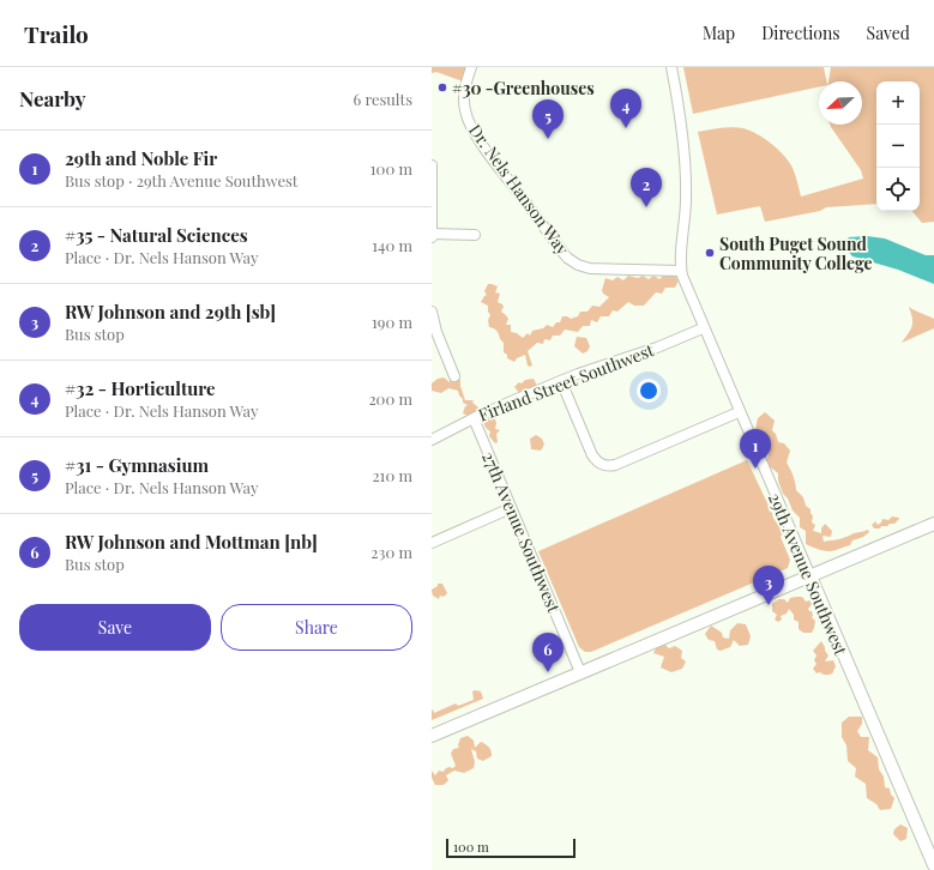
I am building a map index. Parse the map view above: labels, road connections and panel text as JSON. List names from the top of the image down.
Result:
{
  "streets": {
    "street": [
      "Dr. Nels Hanson Way",
      "Firland Street Southwest",
      "27th Avenue Southwest",
      "29th Avenue Southwest"
    ]
  },
  "crossings": [
    ["Dr. Nels Hanson Way", "29th Avenue Southwest"],
    ["Firland Street Southwest", "27th Avenue Southwest"],
    ["Firland Street Southwest", "29th Avenue Southwest"]
  ],
  "places": ["#30 -Greenhouses", "South Puget Sound Community College"],
  "scale_bar": "100 m",
  "north": "bottom left",
  "page": {
    "header": "Trailo",
    "nav": ["Map", "Directions", "Saved"],
    "heading": ["Nearby", "6 results"],
    "map_buttons": ["+", "−"],
    "pins": [
      "4",
      "5",
      "2",
      "1",
      "3",
      "6"
    ],
    "list": [
      {
        "mark": "1",
        "name": "29th and Noble Fir",
        "note": "Bus stop · 29th Avenue Southwest",
        "value": "100 m"
      },
      {
        "mark": "2",
        "name": "#35 - Natural Sciences",
        "note": "Place · Dr. Nels Hanson Way",
        "value": "140 m"
      },
      {
        "mark": "3",
        "name": "RW Johnson and 29th [sb]",
        "note": "Bus stop",
        "value": "190 m"
      },
      {
        "mark": "4",
        "name": "#32 - Horticulture",
        "note": "Place · Dr. Nels Hanson Way",
        "value": "200 m"
      },
      {
        "mark": "5",
        "name": "#31 - Gymnasium",
        "note": "Place · Dr. Nels Hanson Way",
        "value": "210 m"
      },
      {
        "mark": "6",
        "name": "RW Johnson and Mottman [nb]",
        "note": "Bus stop",
        "value": "230 m"
      }
    ],
    "buttons": ["Save", "Share"],
    "scale": "100 m"
  }
}
